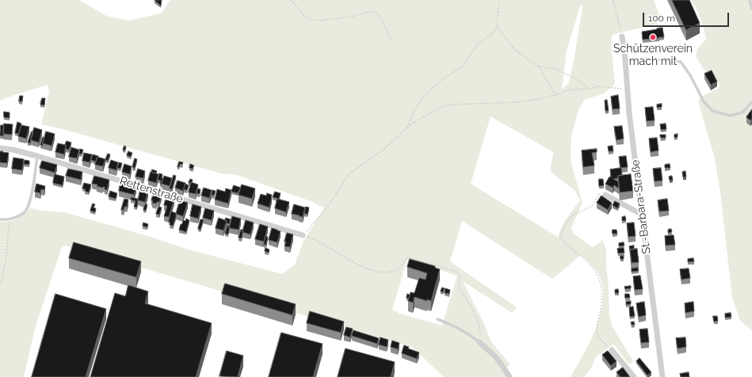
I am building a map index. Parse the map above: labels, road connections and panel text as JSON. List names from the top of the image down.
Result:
{
  "streets": {
    "street": ["Rettenstraße", "St.-Barbara-Straße"]
  },
  "places": ["Schützenverein mach mit"],
  "scale_bar": "100 m"
}
